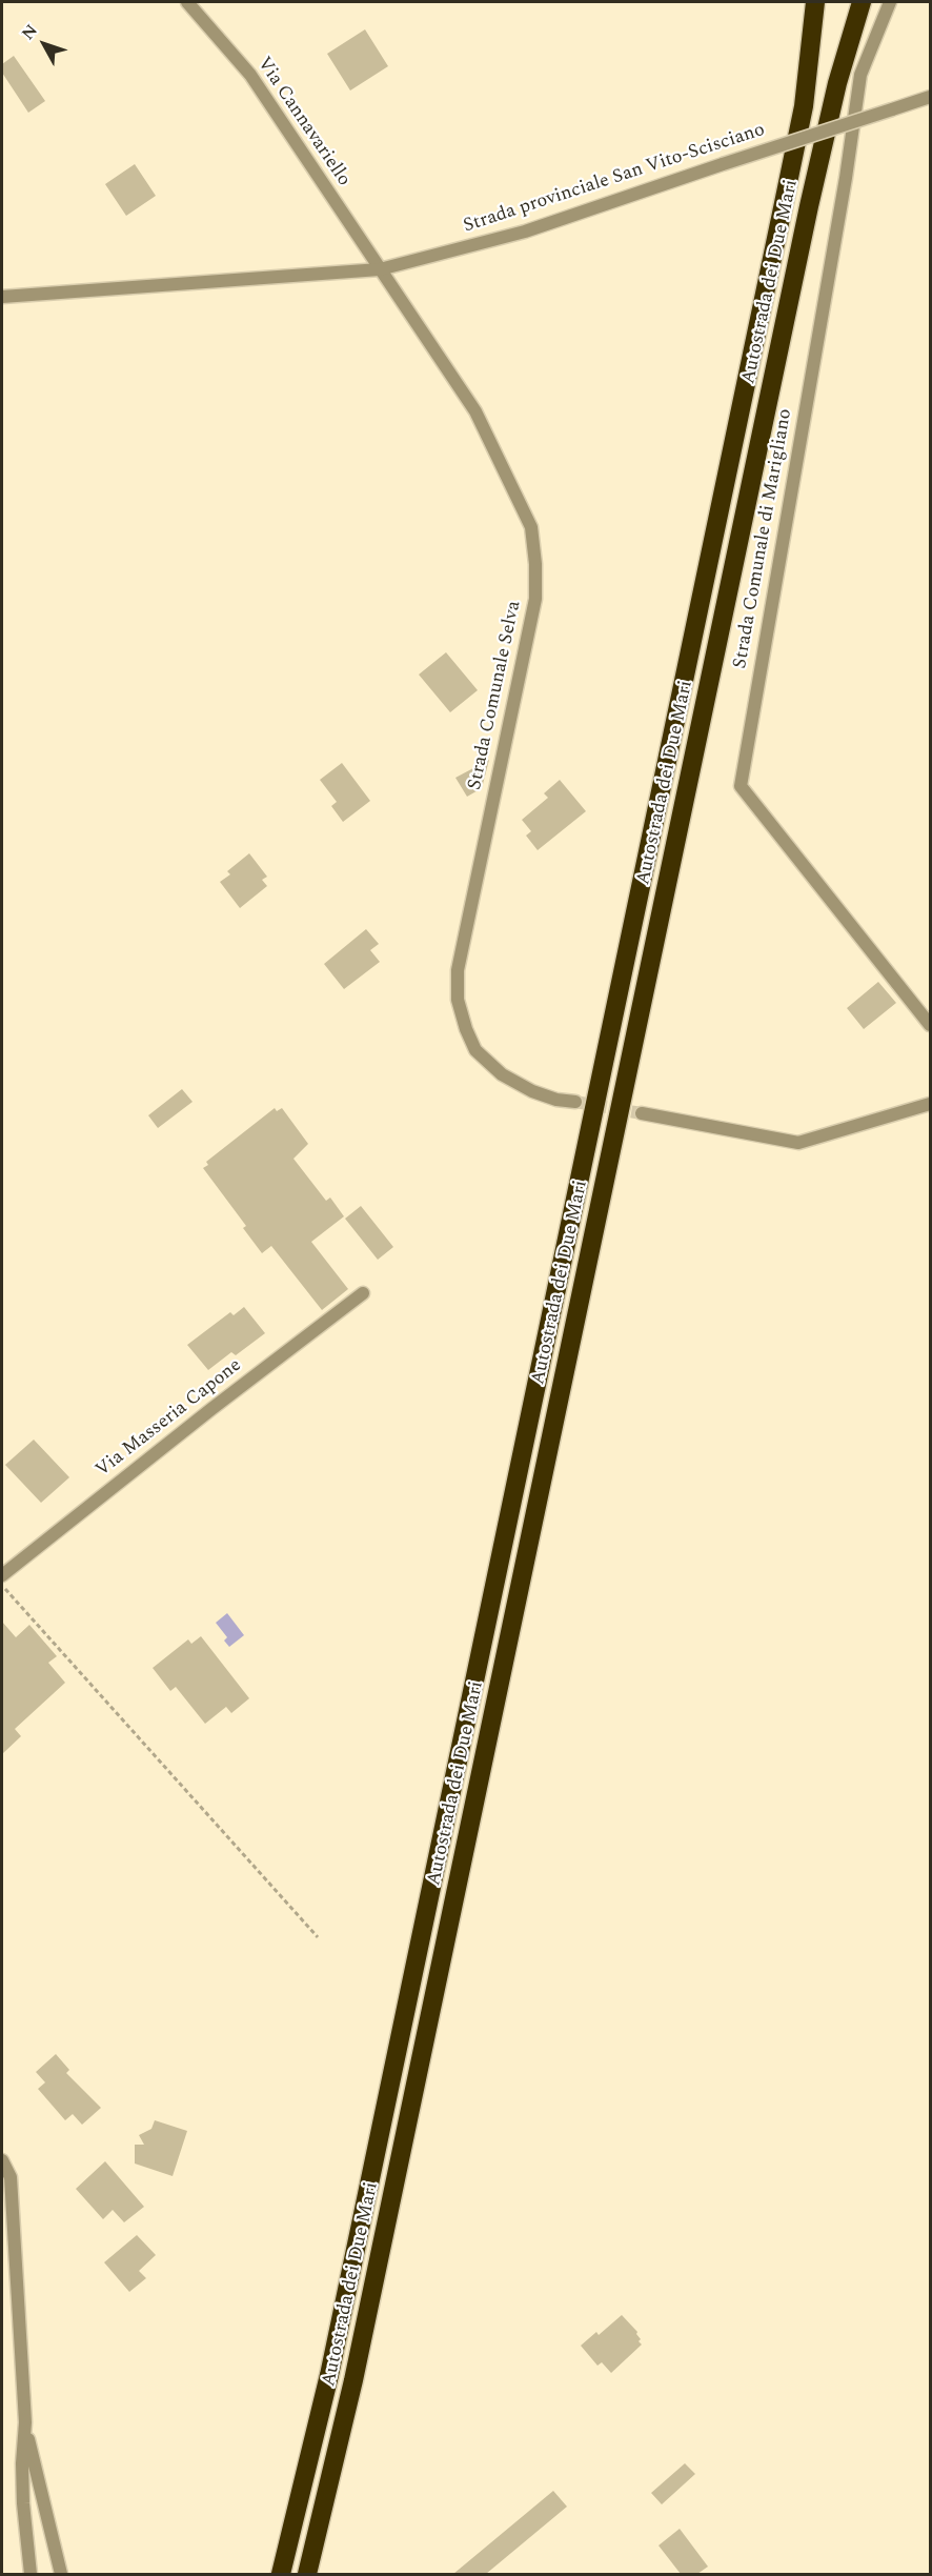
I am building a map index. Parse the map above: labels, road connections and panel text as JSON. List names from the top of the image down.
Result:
{
  "streets": {
    "highway": ["Autostrada dei Due Mari"],
    "street": [
      "Via Cannavariello",
      "Strada provinciale San Vito-Scisciano",
      "Strada Comunale di Marigliano",
      "Strada Comunale Selva",
      "Via Masseria Capone"
    ]
  },
  "crossings": [
    ["Via Cannavariello", "Strada provinciale San Vito-Scisciano"],
    ["Via Cannavariello", "Strada Comunale Selva"],
    ["Strada provinciale San Vito-Scisciano", "Strada Comunale Selva"]
  ],
  "north": "top left"
}
